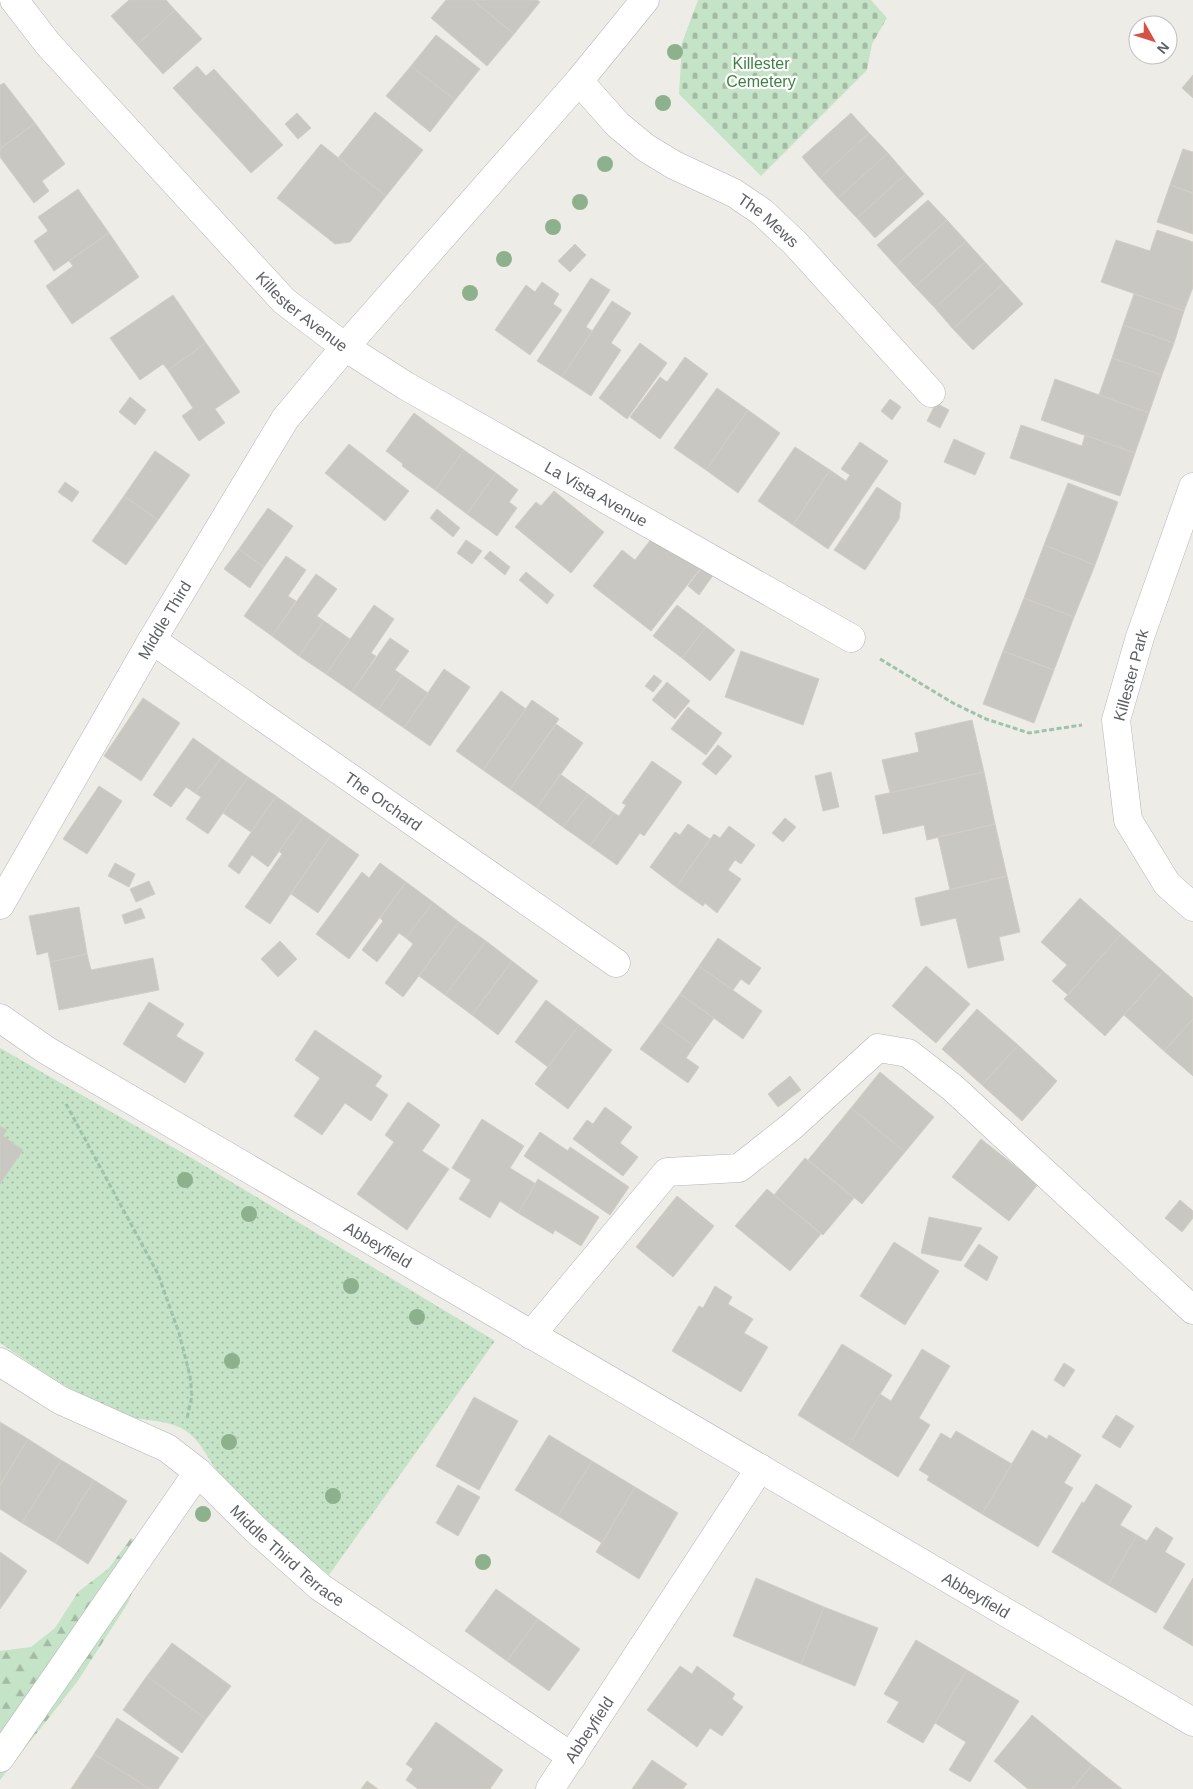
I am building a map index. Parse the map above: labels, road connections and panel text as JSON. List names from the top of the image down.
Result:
{
  "streets": {
    "street": [
      "The Mews",
      "Killester Avenue",
      "La Vista Avenue",
      "Middle Third",
      "Killester Park",
      "The Orchard",
      "Abbeyfield",
      "Middle Third Terrace"
    ]
  },
  "crossings": [
    ["The Mews", "Killester Avenue"],
    ["Killester Avenue", "La Vista Avenue"],
    ["Killester Avenue", "Middle Third"],
    ["La Vista Avenue", "Middle Third"],
    ["Middle Third", "The Orchard"],
    ["Abbeyfield", "Middle Third Terrace"]
  ],
  "parks": ["Killester Cemetery"],
  "north": "bottom right"
}
